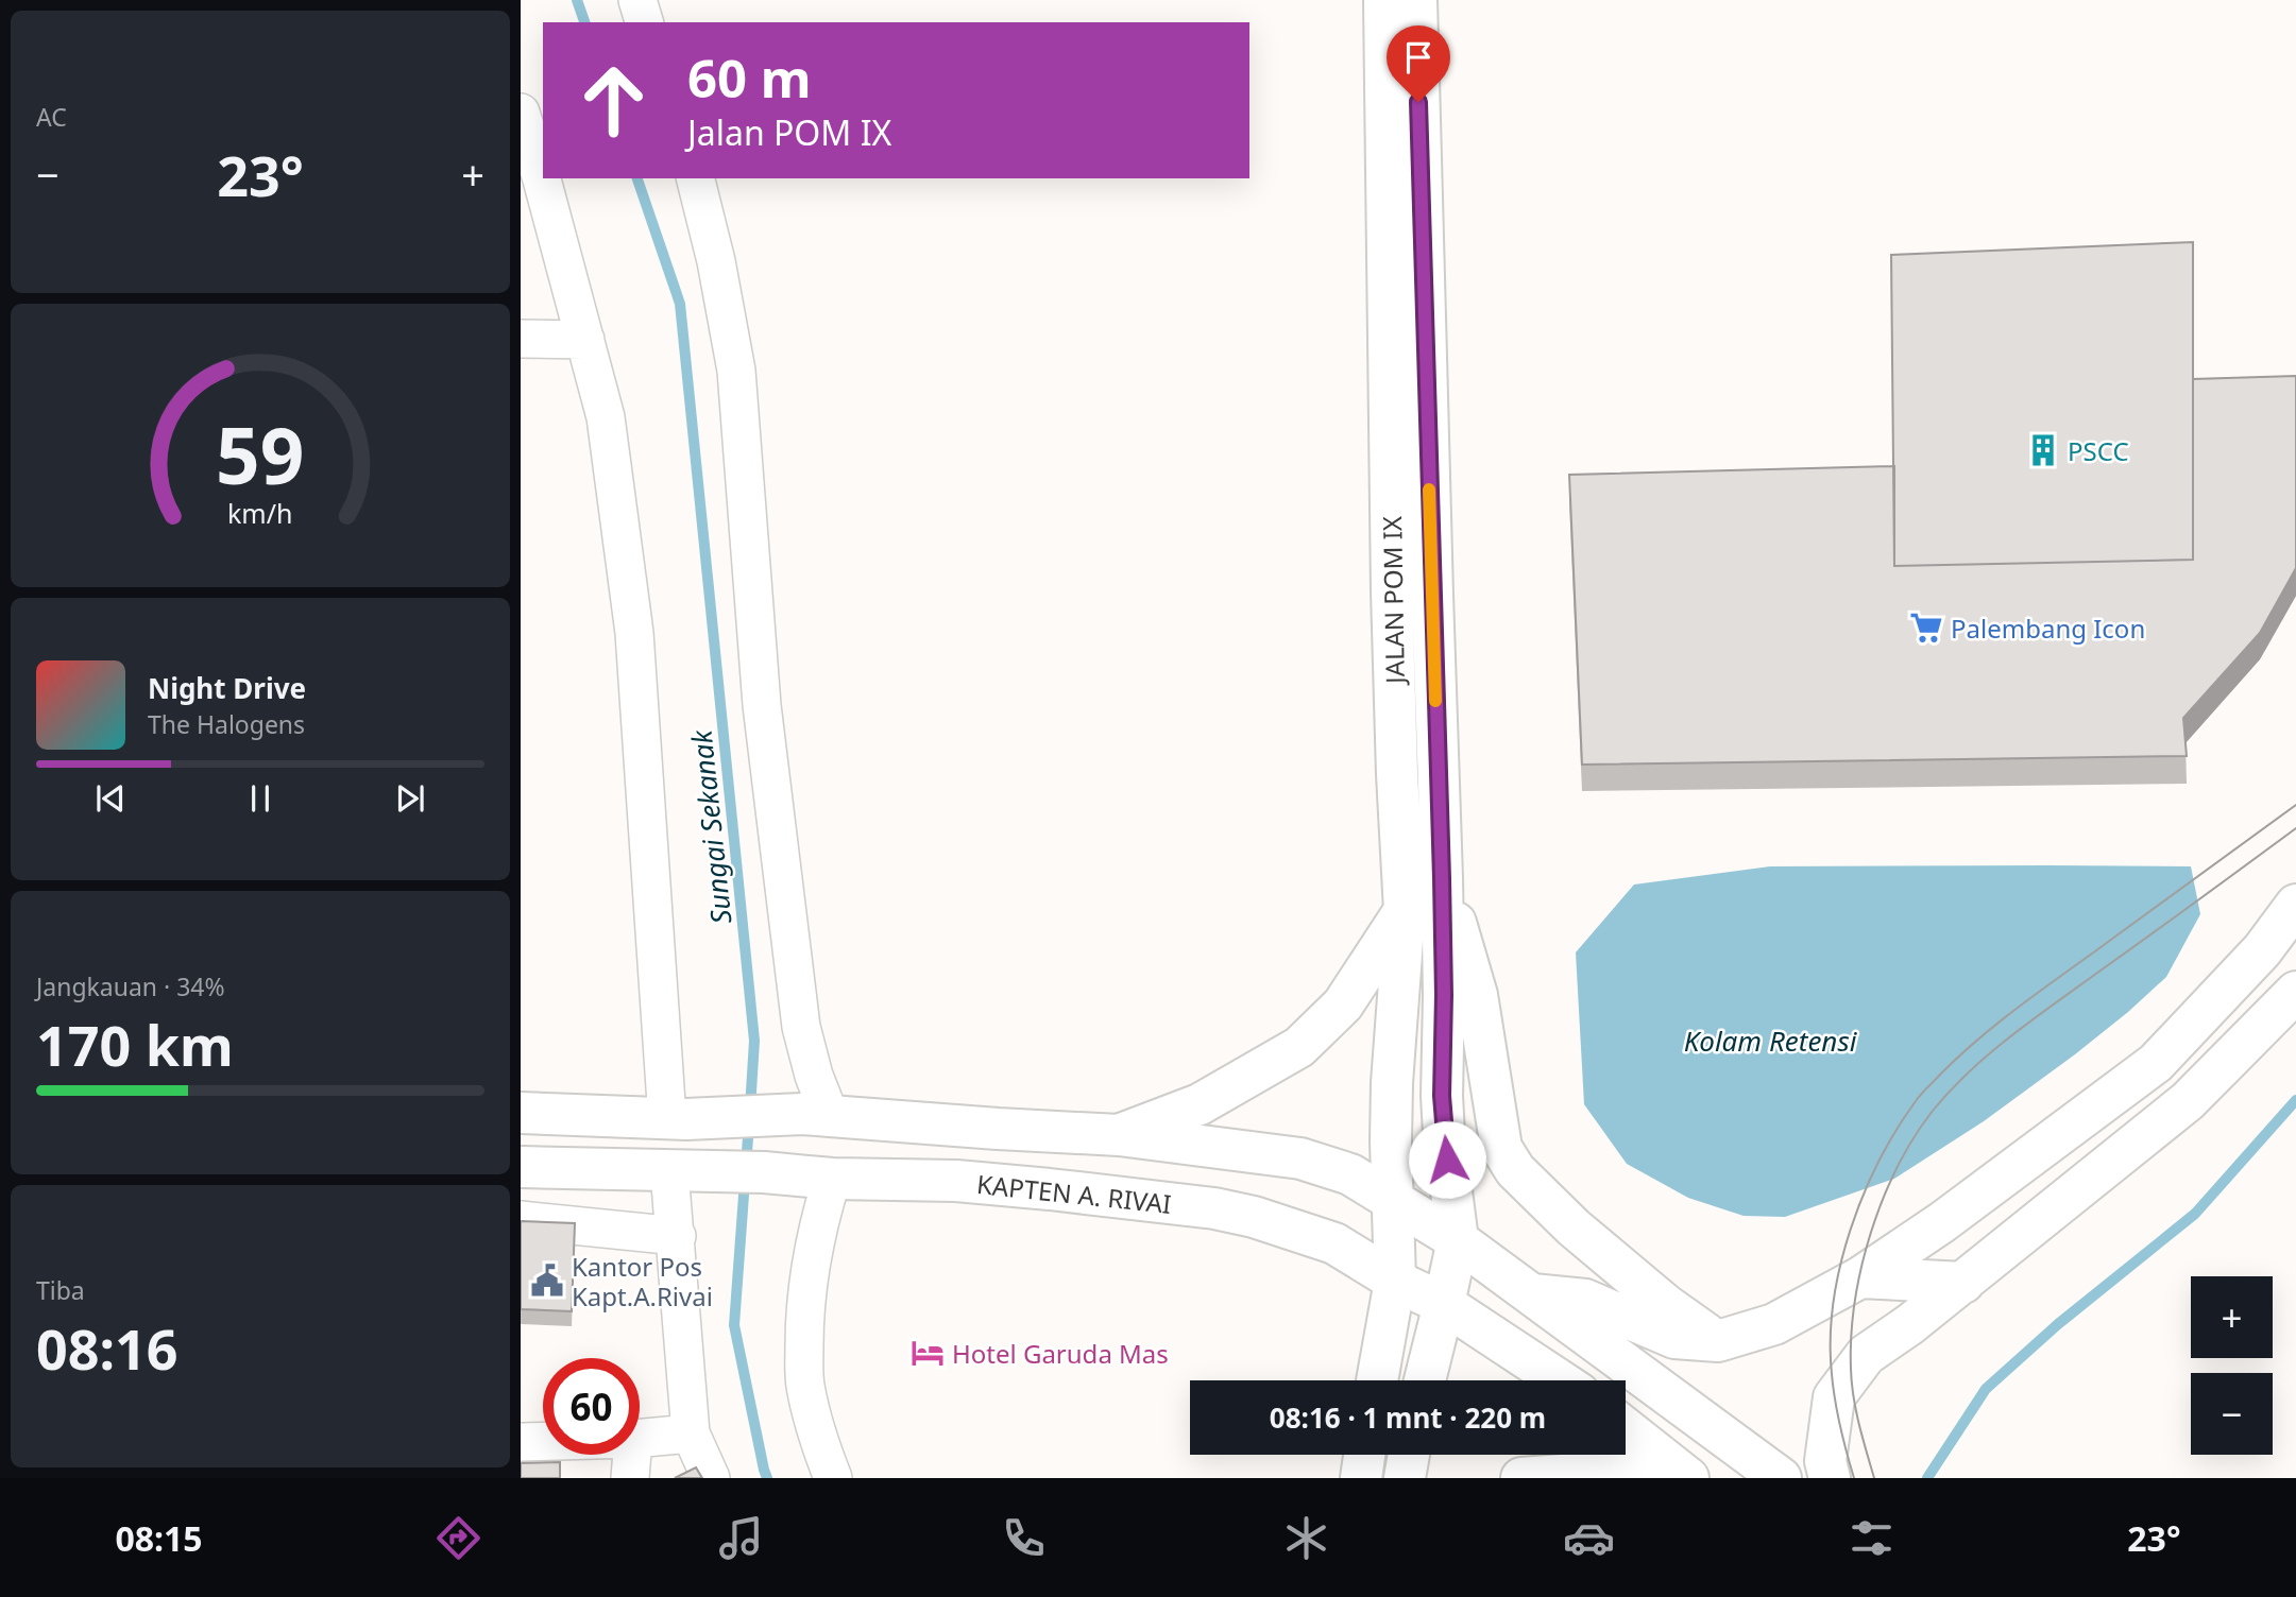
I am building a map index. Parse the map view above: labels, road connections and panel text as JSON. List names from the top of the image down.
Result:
{
  "streets": {
    "main road": ["JALAN POM IX", "KAPTEN A. RIVAI"]
  },
  "crossings": [
    ["JALAN POM IX", "KAPTEN A. RIVAI"]
  ],
  "water": ["Sungai Sekanak", "Kolam Retensi"],
  "places": {
    "building": ["PSCC"],
    "supermarket": ["Palembang Icon"],
    "public building": ["Kantor Pos Kapt.A.Rivai"],
    "hotel": ["Hotel Garuda Mas"]
  },
  "page": {
    "tile": [
      "AC",
      ["Jangkauan · 34%", "170 km"],
      ["Tiba", "08:16"]
    ],
    "turn": ["60 m", "Jalan POM IX"],
    "heat": ["−", "23°", "+"],
    "song": ["Night Drive", "The Halogens"],
    "map_buttons": ["+", "−"],
    "limit": "60",
    "trip": "08:16 · 1 mnt · 220 m",
    "tabs": ["08:15", "23°"],
    "gauge": ["59", "km/h"]
  }
}
